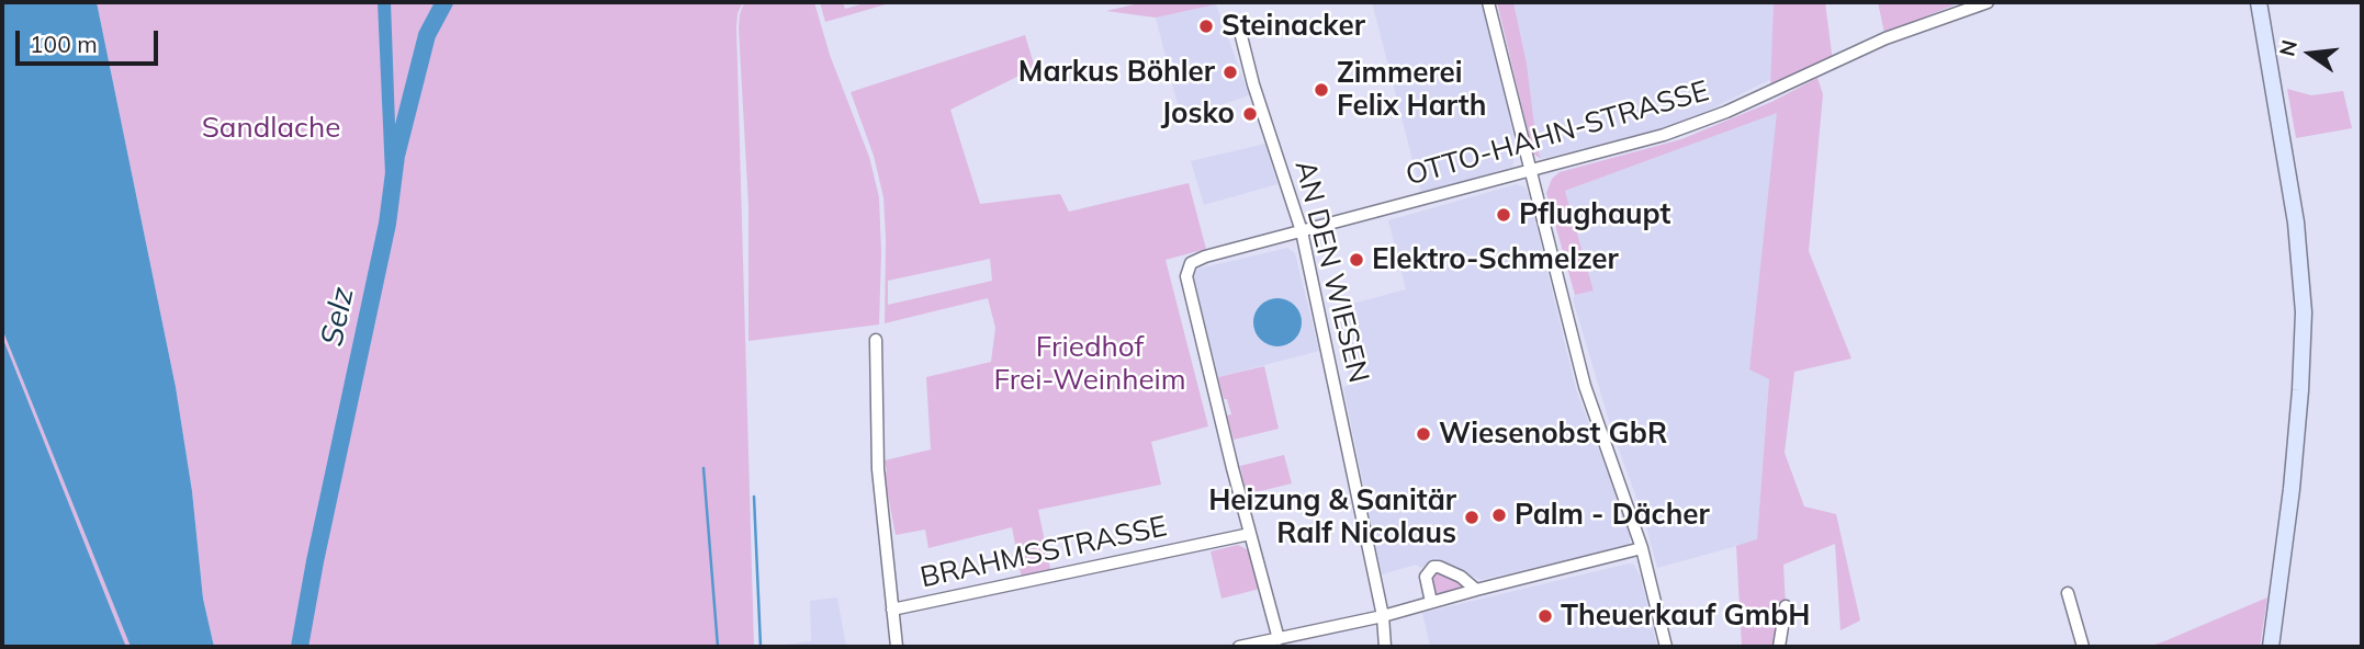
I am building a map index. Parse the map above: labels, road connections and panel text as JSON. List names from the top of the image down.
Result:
{
  "streets": {
    "street": ["OTTO-HAHN-STRASSE", "AN DEN WIESEN", "BRAHMSSTRASSE"]
  },
  "crossings": [
    ["OTTO-HAHN-STRASSE", "AN DEN WIESEN"],
    ["OTTO-HAHN-STRASSE", "BRAHMSSTRASSE"]
  ],
  "water": ["Selz"],
  "parks": ["Sandlache", "Friedhof Frei-Weinheim"],
  "places": [
    "Steinacker",
    "Markus Böhler",
    "Zimmerei Felix Harth",
    "Josko",
    "Pflughaupt",
    "Elektro-Schmelzer",
    "Wiesenobst GbR",
    "Palm - Dächer",
    "Heizung & Sanitär Ralf Nicolaus",
    "Theuerkauf GmbH"
  ],
  "scale_bar": "100 m",
  "north": "left"
}
